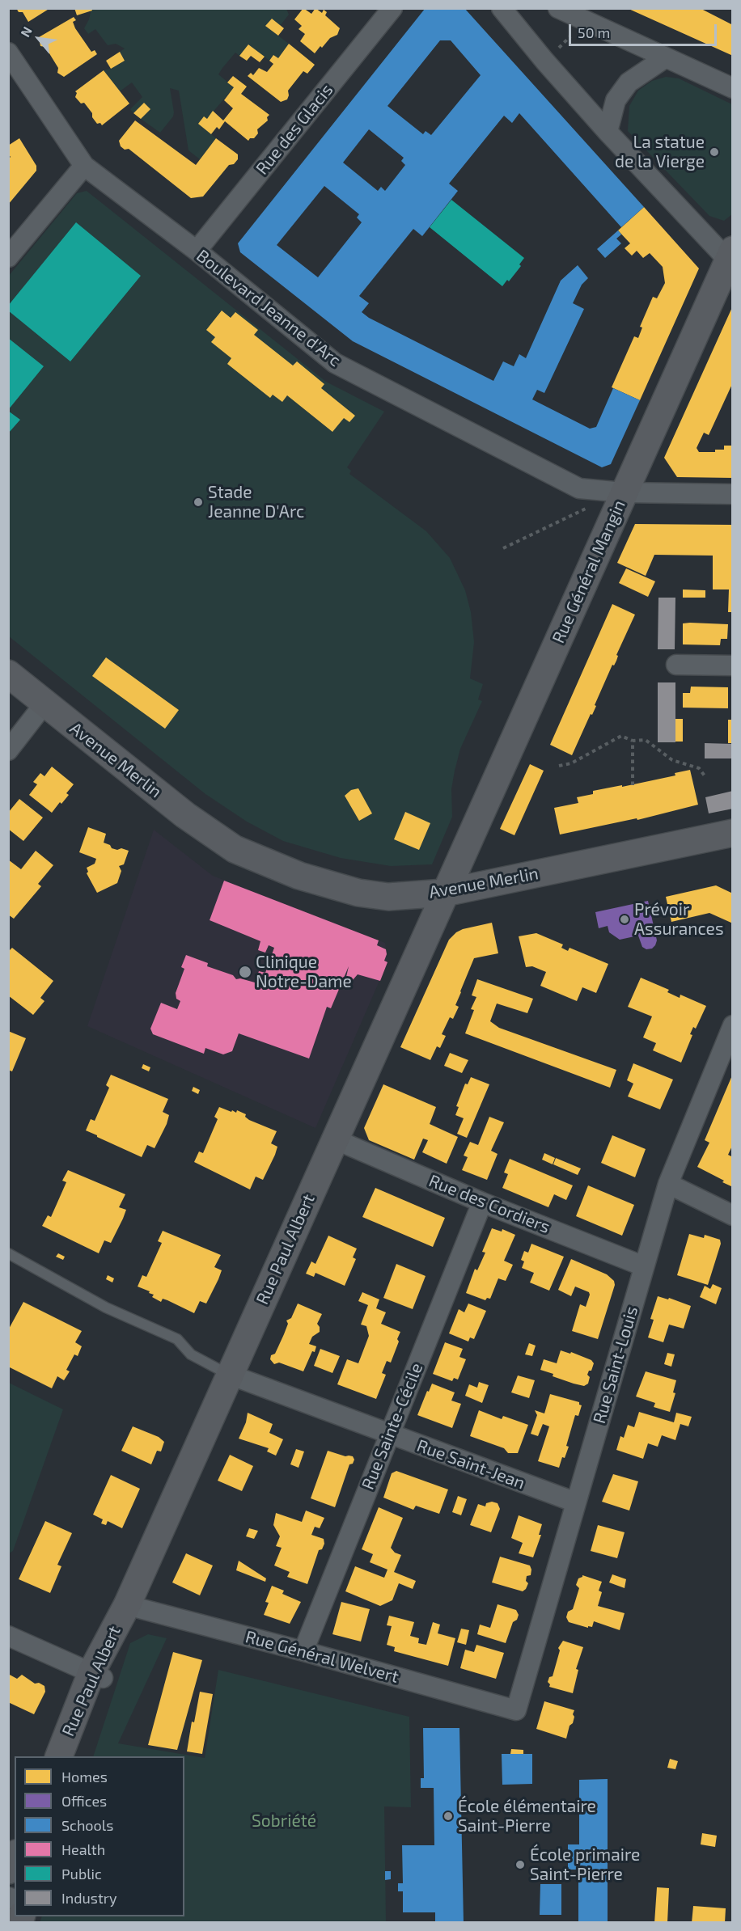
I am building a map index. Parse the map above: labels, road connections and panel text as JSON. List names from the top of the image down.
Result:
{
  "streets": {
    "main road": ["Rue Général Mangin", "Avenue Merlin", "Rue Paul Albert"],
    "street": [
      "Rue des Glacis",
      "Boulevard Jeanne d'Arc",
      "Rue des Cordiers",
      "Rue Saint-Louis",
      "Rue Sainte-Cécile",
      "Rue Saint-Jean",
      "Rue Général Welvert"
    ]
  },
  "crossings": [
    ["Rue des Glacis", "Boulevard Jeanne d'Arc"],
    ["Boulevard Jeanne d'Arc", "Rue Général Mangin"],
    ["Rue Général Mangin", "Avenue Merlin"],
    ["Rue Général Mangin", "Rue Paul Albert"],
    ["Avenue Merlin", "Rue Paul Albert"],
    ["Rue des Cordiers", "Rue Paul Albert"],
    ["Rue des Cordiers", "Rue Saint-Louis"],
    ["Rue des Cordiers", "Rue Sainte-Cécile"],
    ["Rue Paul Albert", "Rue Saint-Jean"],
    ["Rue Paul Albert", "Rue Général Welvert"],
    ["Rue Saint-Louis", "Rue Saint-Jean"],
    ["Rue Saint-Louis", "Rue Général Welvert"],
    ["Rue Sainte-Cécile", "Rue Saint-Jean"],
    ["Rue Sainte-Cécile", "Rue Général Welvert"]
  ],
  "parks": ["Sobriété"],
  "places": [
    "La statue de la Vierge",
    "Stade Jeanne D'Arc",
    "Prévoir Assurances",
    "Clinique Notre-Dame",
    "École élémentaire Saint-Pierre",
    "École primaire Saint-Pierre"
  ],
  "legend": [
    "Homes",
    "Offices",
    "Schools",
    "Health",
    "Public",
    "Industry"
  ],
  "scale_bar": "50 m",
  "north": "top left"
}
